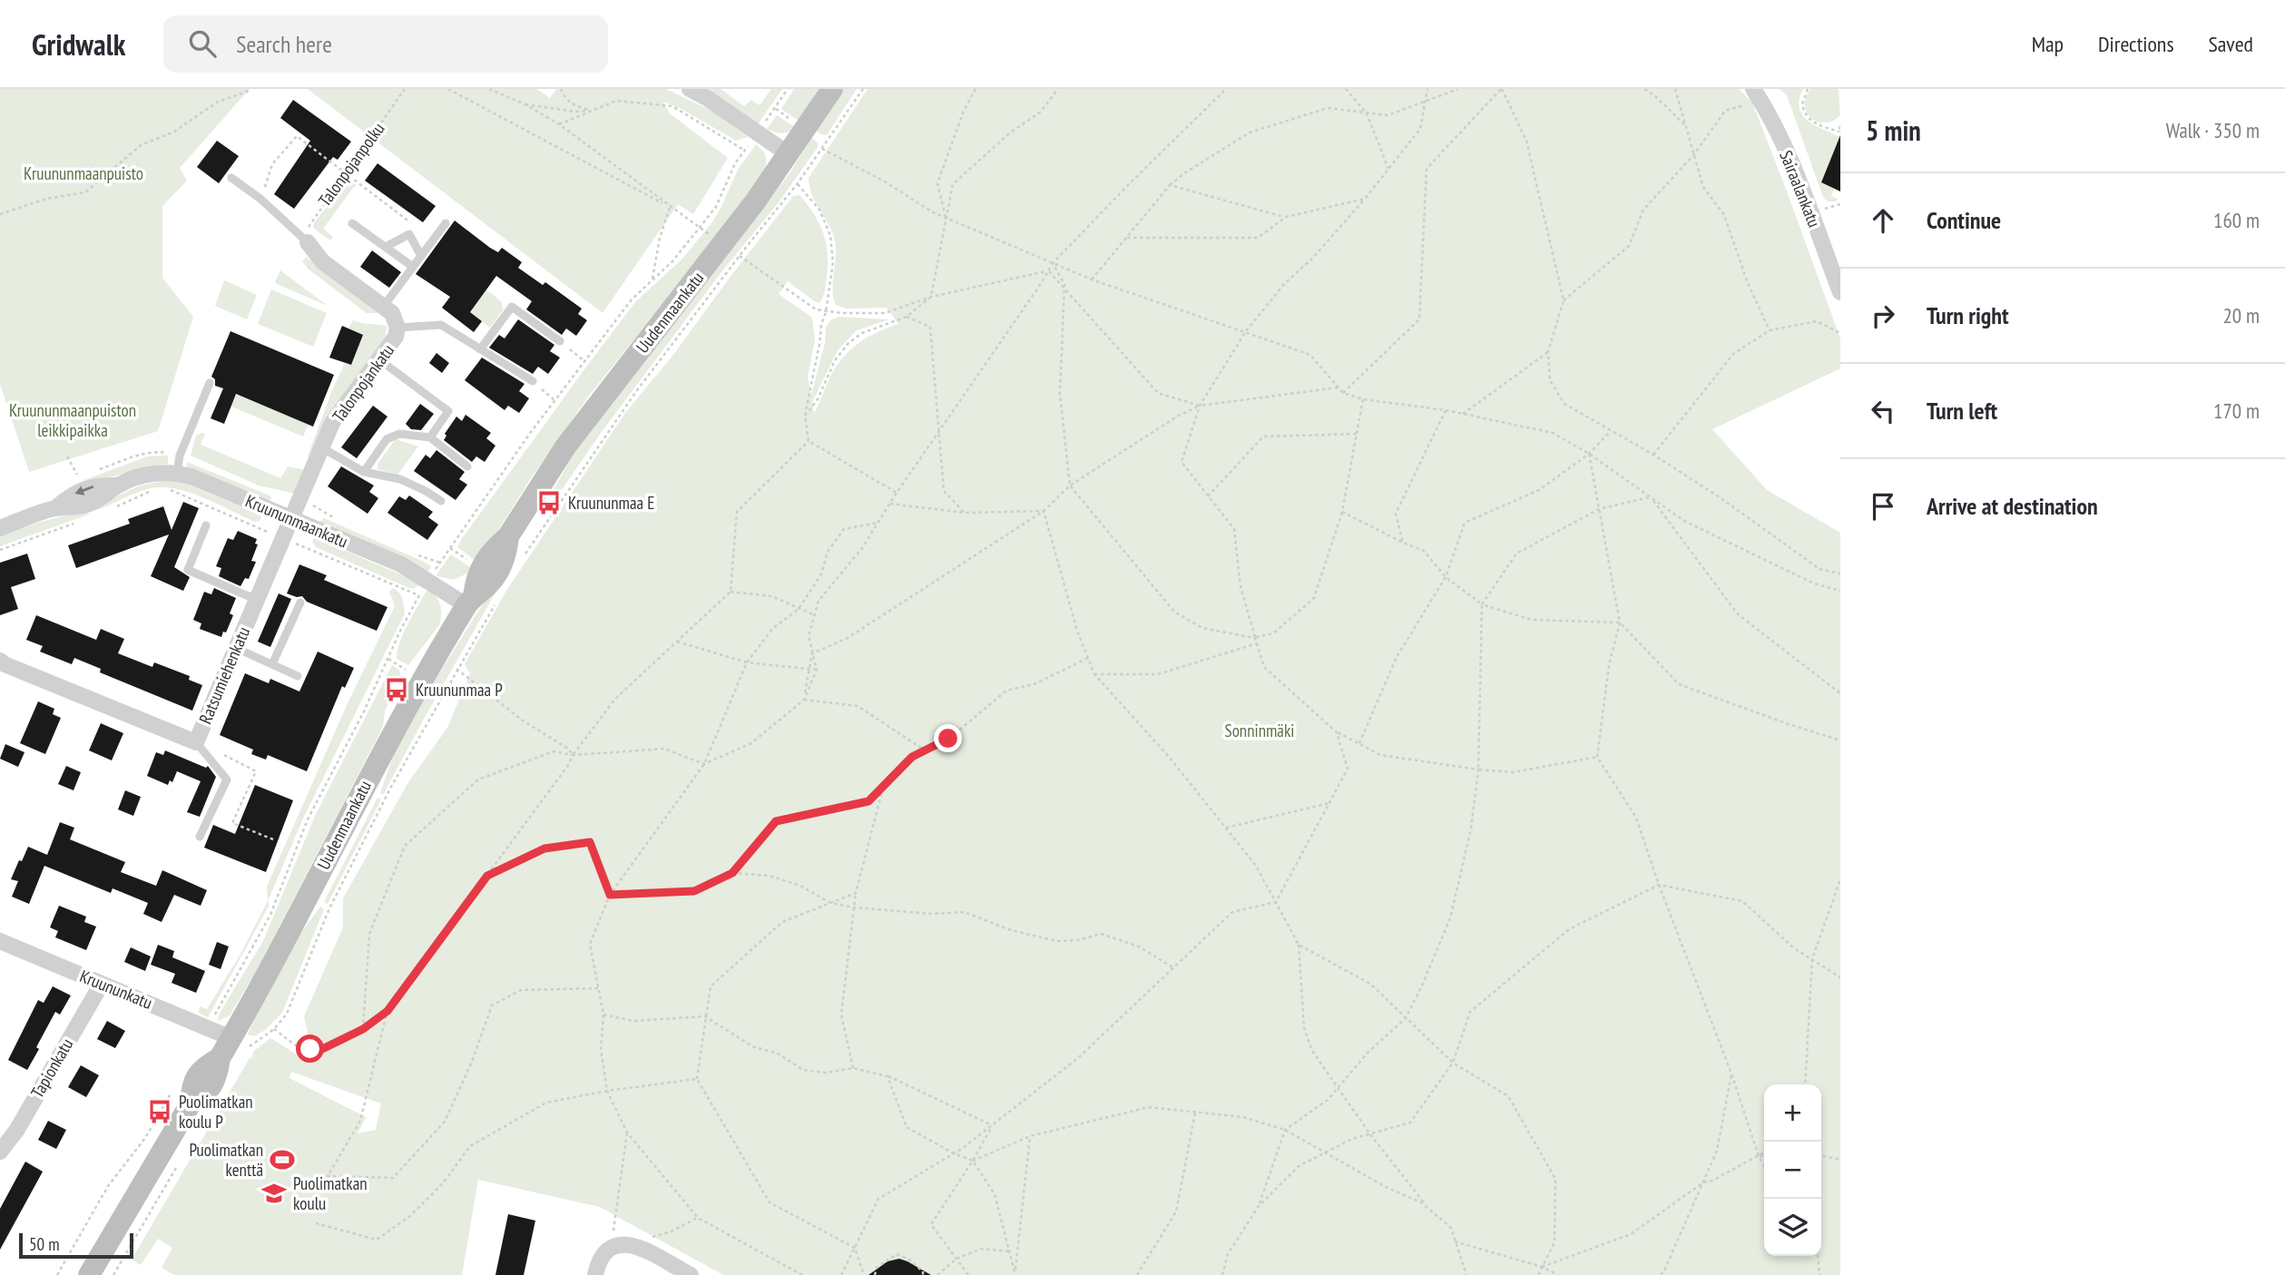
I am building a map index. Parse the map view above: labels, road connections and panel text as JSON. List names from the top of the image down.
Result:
{
  "streets": {
    "main road": ["Uudenmaankatu"],
    "street": [
      "Sairaalankatu",
      "Talonpojankatu",
      "Kruununmaankatu",
      "Ratsumiehenkatu",
      "Kruununkatu",
      "Tapionkatu"
    ],
    "path": ["Talonpojanpolku"]
  },
  "crossings": [
    ["Talonpojanpolku", "Talonpojankatu"],
    ["Uudenmaankatu", "Kruununmaankatu"],
    ["Uudenmaankatu", "Kruununkatu"],
    ["Talonpojankatu", "Kruununmaankatu"],
    ["Talonpojankatu", "Ratsumiehenkatu"],
    ["Kruununmaankatu", "Ratsumiehenkatu"],
    ["Kruununkatu", "Tapionkatu"]
  ],
  "parks": ["Kruununmaanpuisto", "Kruununmaanpuiston leikkipaikka", "Sonninmäki"],
  "places": {
    "bus stop": ["Kruununmaa E", "Kruununmaa P", "Puolimatkan koulu P"],
    "sports": ["Puolimatkan kenttä"],
    "school or university": ["Puolimatkan koulu"]
  },
  "scale_bar": "50 m",
  "page": {
    "header": "Gridwalk",
    "search": "Search here",
    "nav": ["Map", "Directions", "Saved"],
    "heading": ["5 min", "Walk · 350 m"],
    "list": [
      ["Continue", "160 m"],
      ["Turn right", "20 m"],
      ["Turn left", "170 m"],
      "Arrive at destination"
    ],
    "map_buttons": ["+", "−"],
    "scale": "50 m"
  }
}
